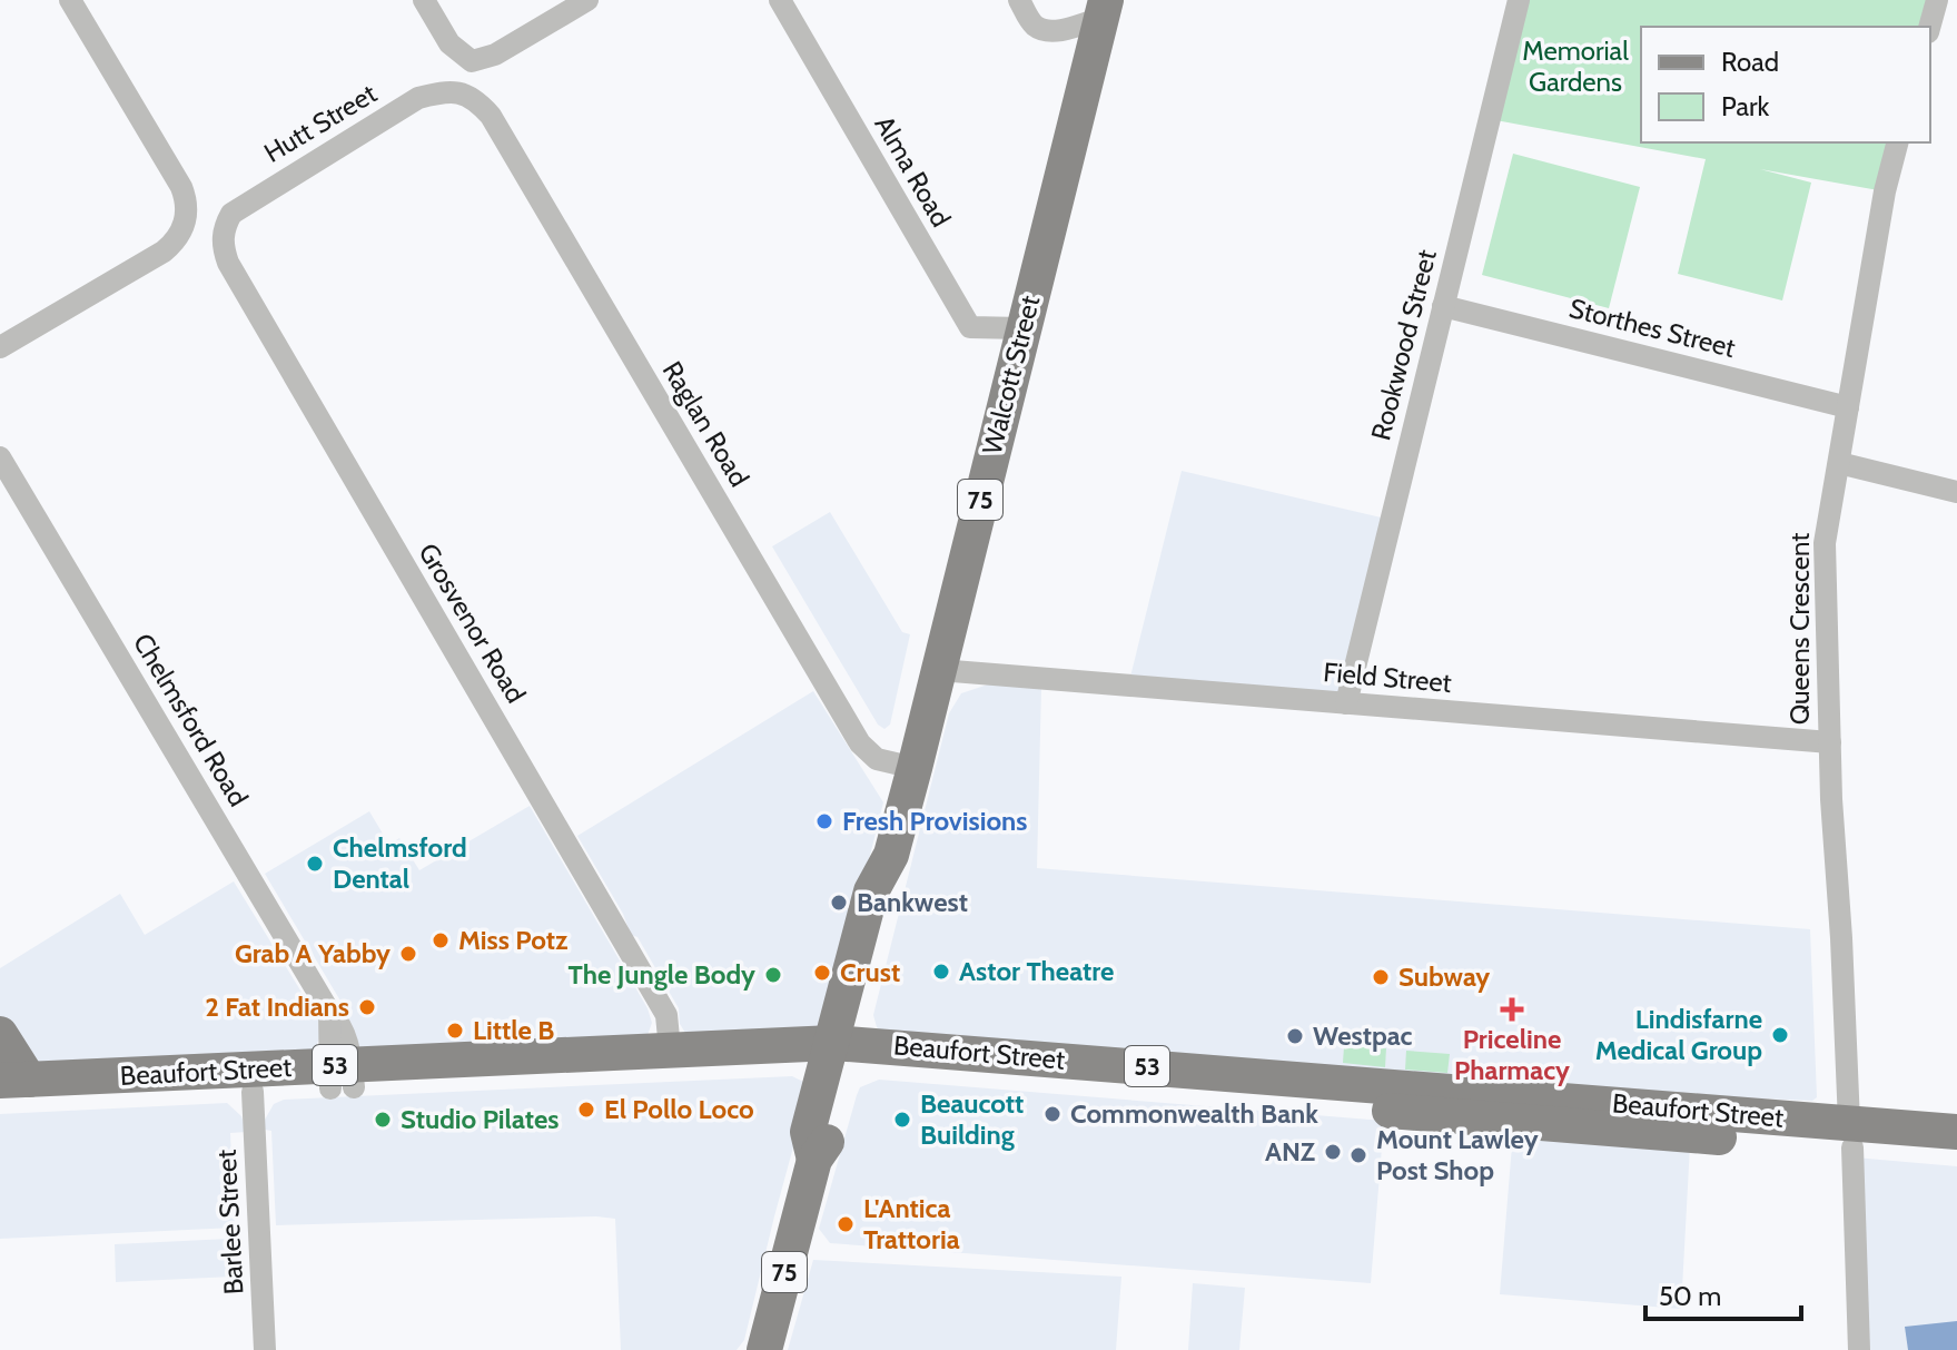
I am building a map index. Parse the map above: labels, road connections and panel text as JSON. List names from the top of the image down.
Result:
{
  "streets": {
    "main road": [
      "Walcott Street",
      "75",
      "Beaufort Street",
      "53"
    ],
    "street": [
      "Hutt Street",
      "Alma Road",
      "Storthes Street",
      "Rookwood Street",
      "Raglan Road",
      "Grosvenor Road",
      "Queens Crescent",
      "Field Street",
      "Chelmsford Road",
      "Barlee Street"
    ]
  },
  "crossings": [
    ["Hutt Street", "Raglan Road"],
    ["Hutt Street", "Grosvenor Road"],
    ["Alma Road", "Walcott Street"],
    ["Storthes Street", "Rookwood Street"],
    ["Storthes Street", "Queens Crescent"],
    ["Rookwood Street", "Field Street"],
    ["Walcott Street", "Raglan Road"],
    ["Walcott Street", "Field Street"],
    ["Walcott Street", "Beaufort Street"],
    ["Grosvenor Road", "Beaufort Street"],
    ["Queens Crescent", "Field Street"],
    ["Queens Crescent", "Beaufort Street"],
    ["Chelmsford Road", "Beaufort Street"],
    ["Beaufort Street", "Barlee Street"]
  ],
  "parks": ["Memorial Gardens"],
  "places": {
    "other": [
      "Fresh Provisions",
      "Chelmsford Dental",
      "Bankwest",
      "Miss Potz",
      "Grab A Yabby",
      "Astor Theatre",
      "Crust",
      "The Jungle Body",
      "Subway",
      "2 Fat Indians",
      "Little B",
      "Lindisfarne Medical Group",
      "Westpac",
      "El Pollo Loco",
      "Commonwealth Bank",
      "Studio Pilates",
      "Beaucott Building",
      "ANZ",
      "Mount Lawley Post Shop",
      "L'Antica Trattoria"
    ],
    "health": ["Priceline Pharmacy"]
  },
  "legend": ["Road", "Park"],
  "scale_bar": "50 m"
}
